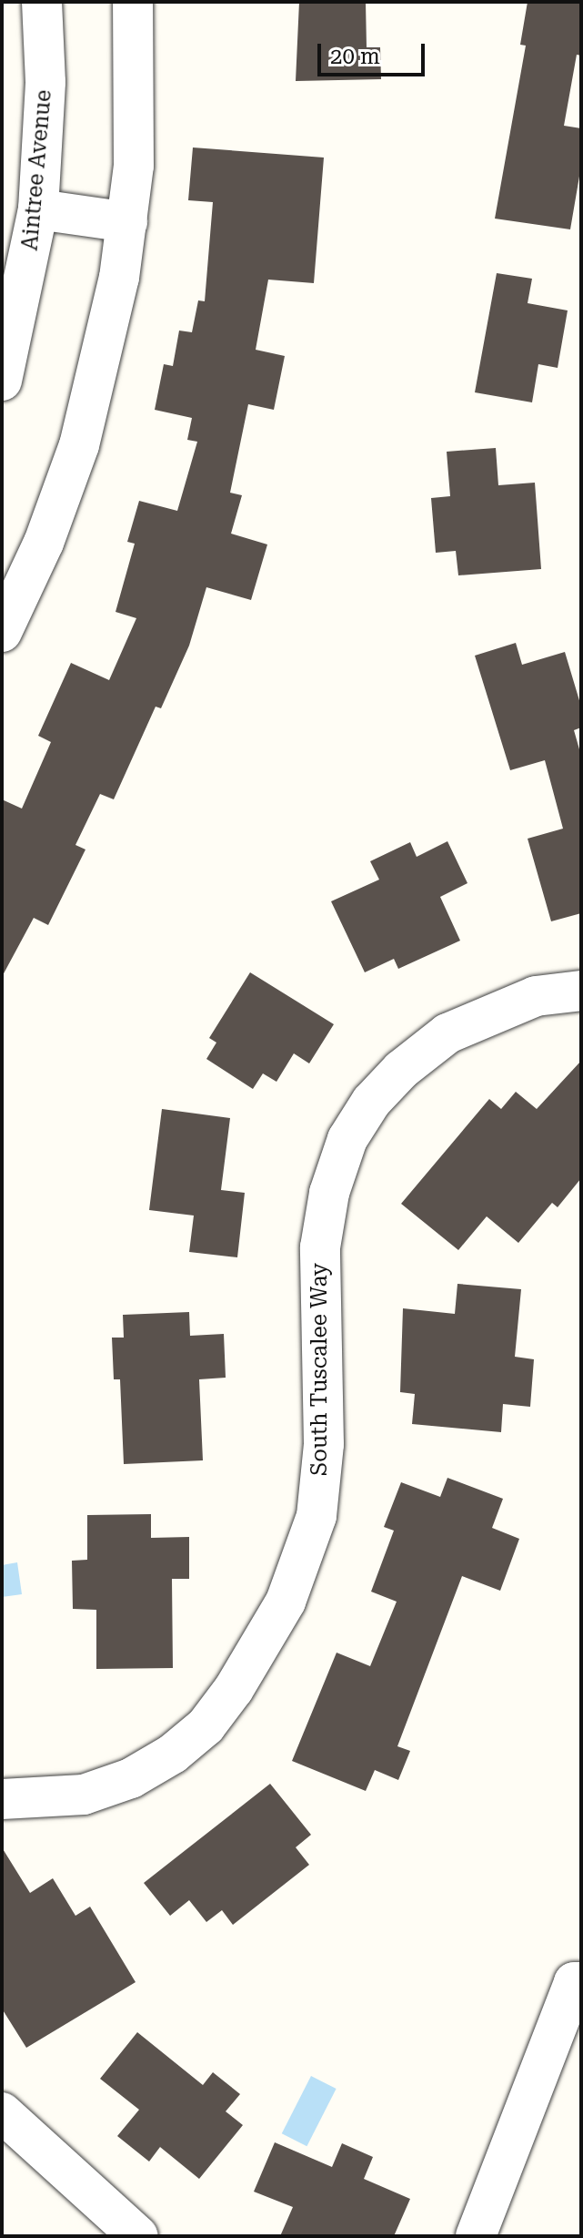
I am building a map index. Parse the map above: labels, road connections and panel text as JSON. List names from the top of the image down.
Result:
{
  "streets": {
    "street": ["Aintree Avenue", "South Tuscalee Way"]
  },
  "scale_bar": "20 m"
}
